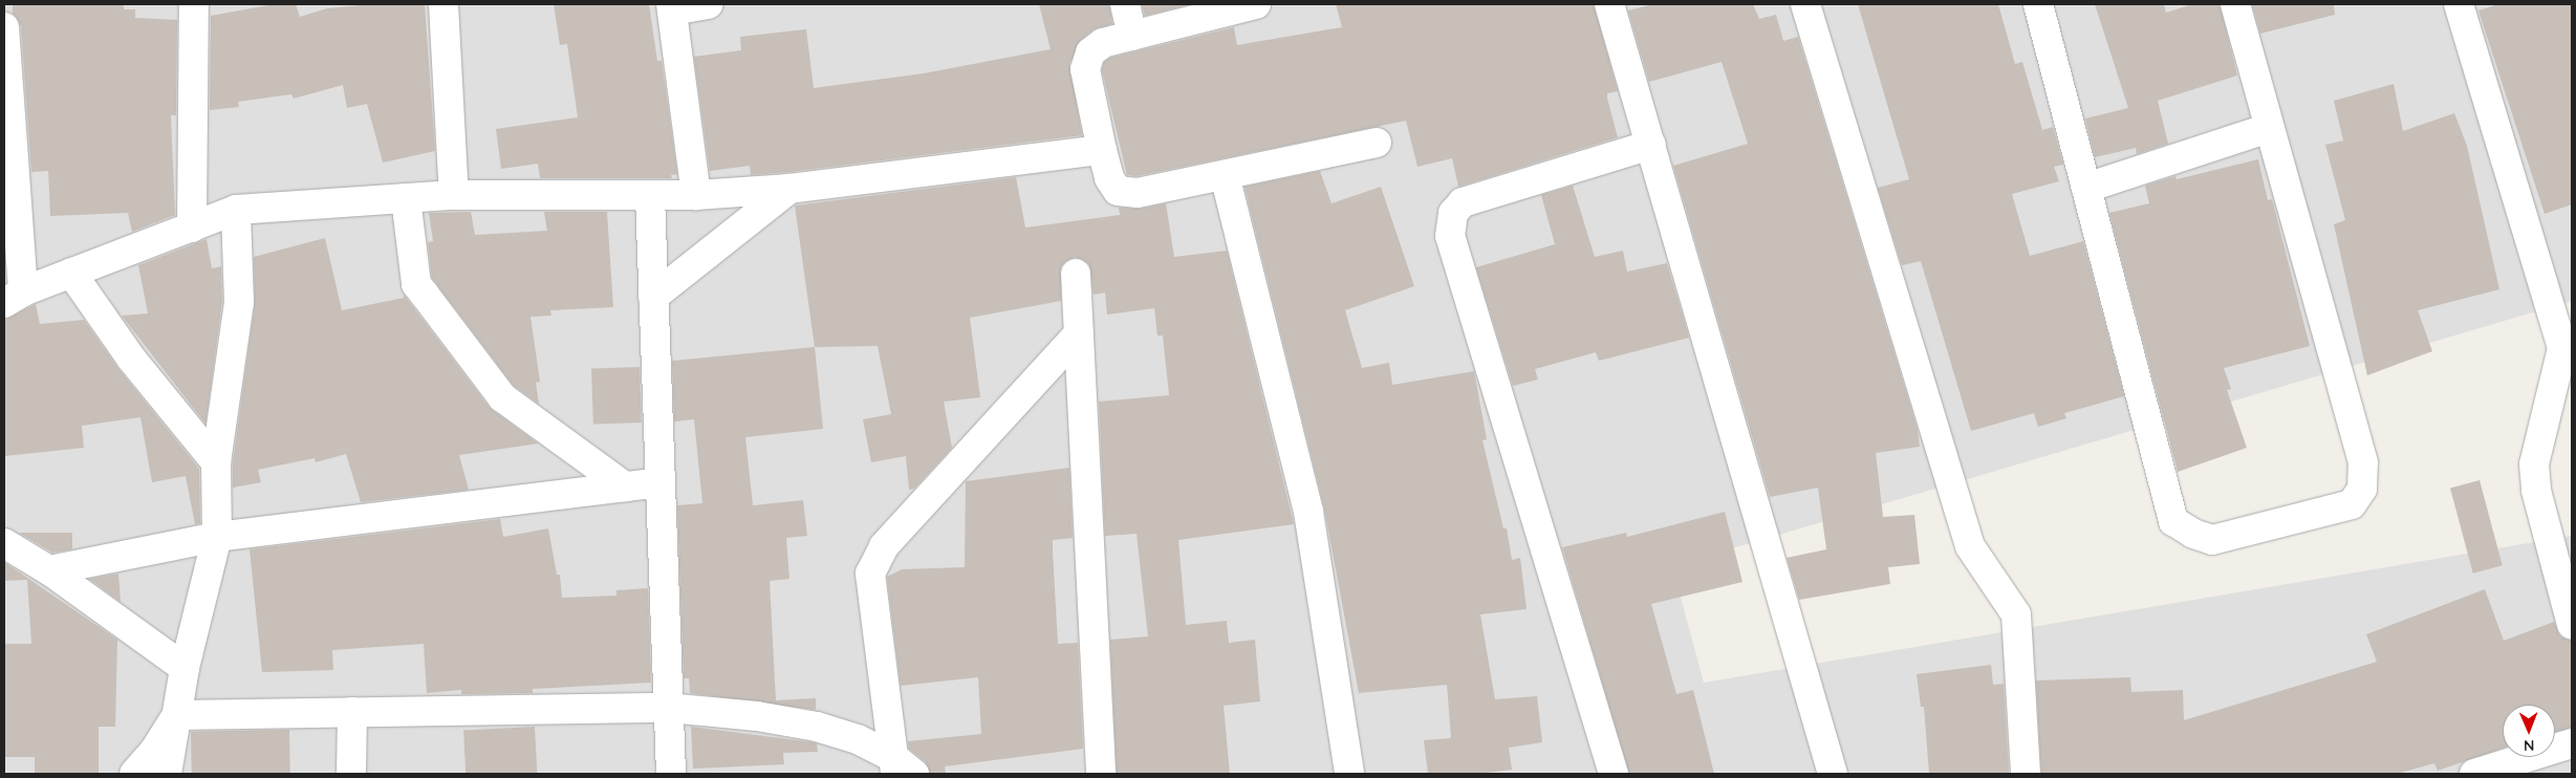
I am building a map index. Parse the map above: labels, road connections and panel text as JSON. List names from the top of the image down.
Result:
{
  "north": "bottom"
}
